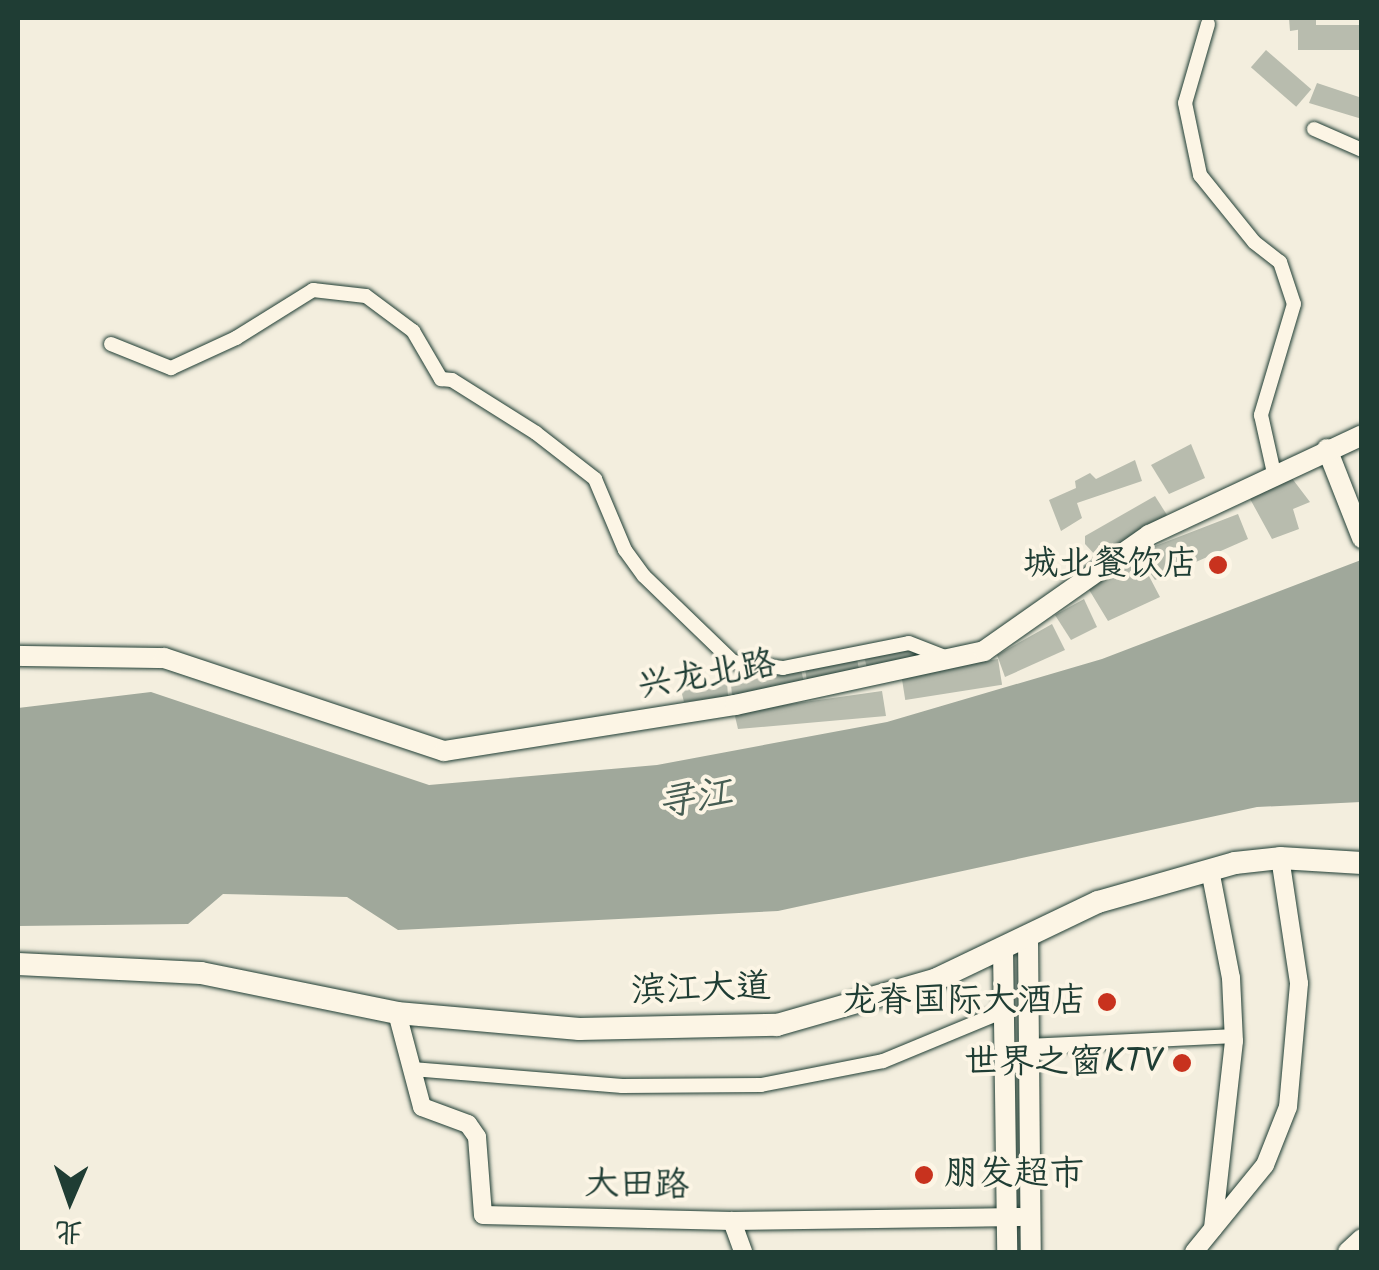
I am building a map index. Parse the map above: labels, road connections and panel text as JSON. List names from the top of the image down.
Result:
{
  "streets": {
    "main road": ["兴龙北路", "滨江大道"],
    "street": ["大田路"]
  },
  "crossings": [
    ["滨江大道", "大田路"]
  ],
  "water": ["寻江"],
  "places": [
    "城北餐饮店",
    "龙脊国际大酒店",
    "世界之窗KTV",
    "朋发超市"
  ],
  "north": "bottom"
}
